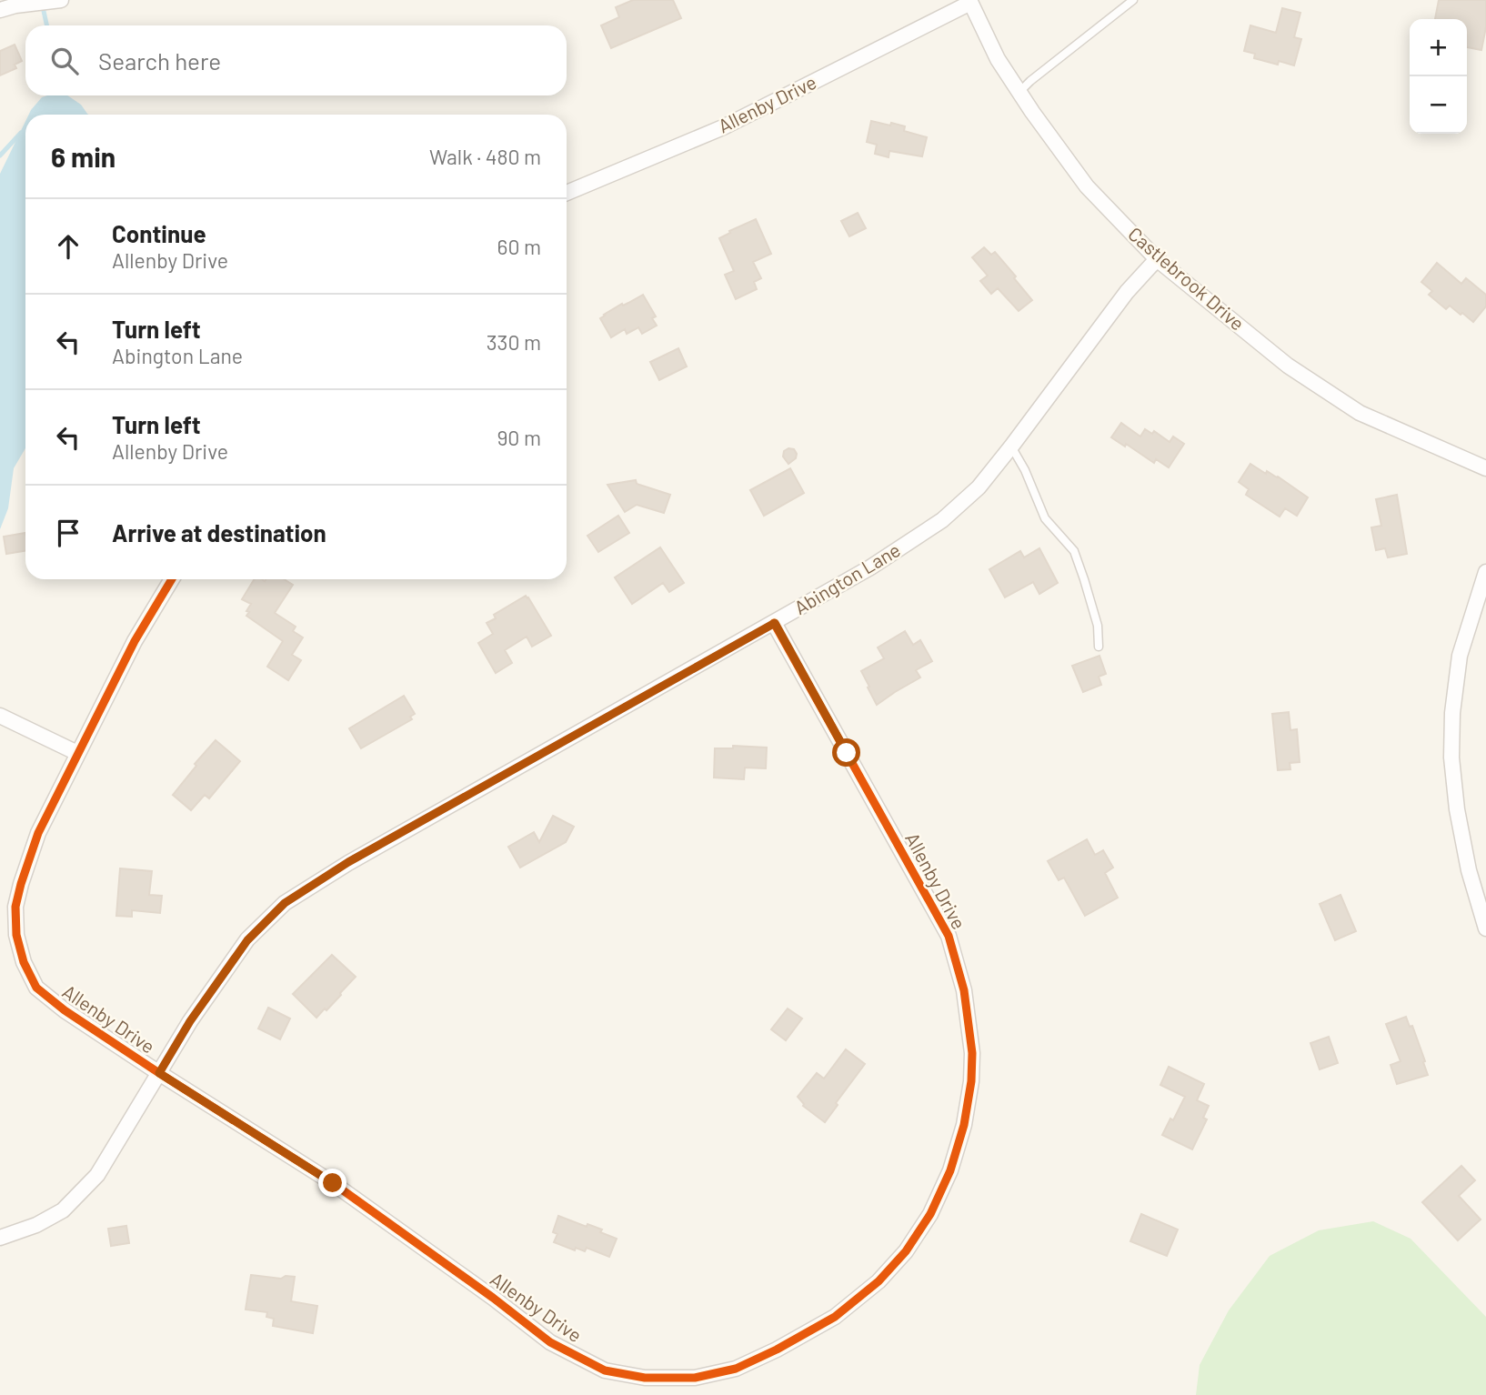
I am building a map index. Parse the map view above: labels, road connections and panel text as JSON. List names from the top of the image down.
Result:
{
  "streets": {
    "street": ["Allenby Drive", "Castlebrook Drive", "Abington Lane"]
  },
  "crossings": [
    ["Allenby Drive", "Castlebrook Drive"],
    ["Allenby Drive", "Abington Lane"],
    ["Castlebrook Drive", "Abington Lane"]
  ],
  "page": {
    "map_buttons": ["+", "−"],
    "search": "Search here",
    "heading": ["6 min", "Walk · 480 m"],
    "list": [
      ["Continue", "Allenby Drive", "60 m"],
      ["Turn left", "Abington Lane", "330 m"],
      ["Turn left", "Allenby Drive", "90 m"],
      "Arrive at destination"
    ]
  }
}
